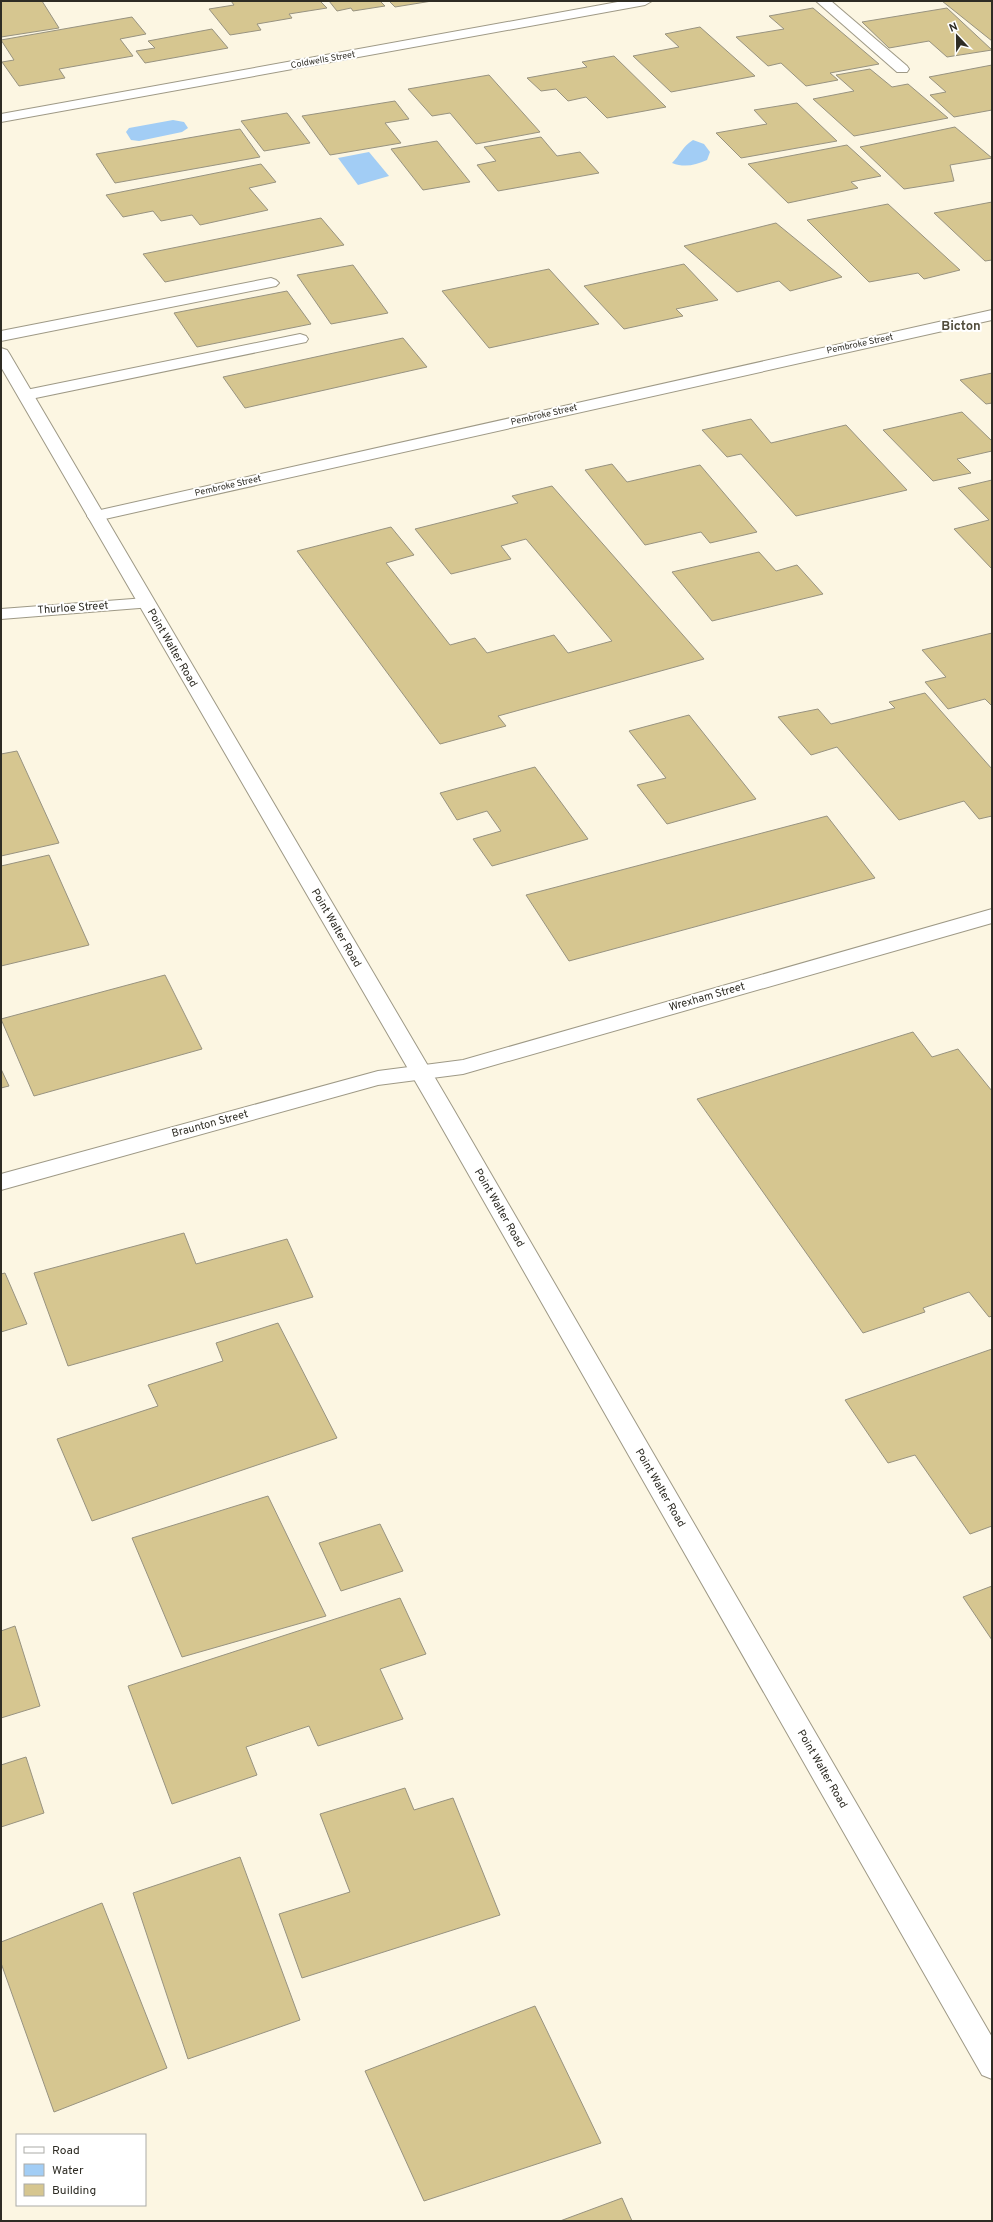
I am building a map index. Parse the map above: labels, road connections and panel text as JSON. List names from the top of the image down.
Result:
{
  "streets": {
    "street": [
      "Coldwells Street",
      "Pembroke Street",
      "Thurloe Street",
      "Point Walter Road",
      "Wrexham Street",
      "Braunton Street"
    ]
  },
  "crossings": [
    ["Pembroke Street", "Point Walter Road"],
    ["Thurloe Street", "Point Walter Road"],
    ["Point Walter Road", "Wrexham Street"],
    ["Point Walter Road", "Braunton Street"],
    ["Wrexham Street", "Braunton Street"]
  ],
  "districts": ["Bicton"],
  "legend": ["Road", "Water", "Building"],
  "north": "top"
}
